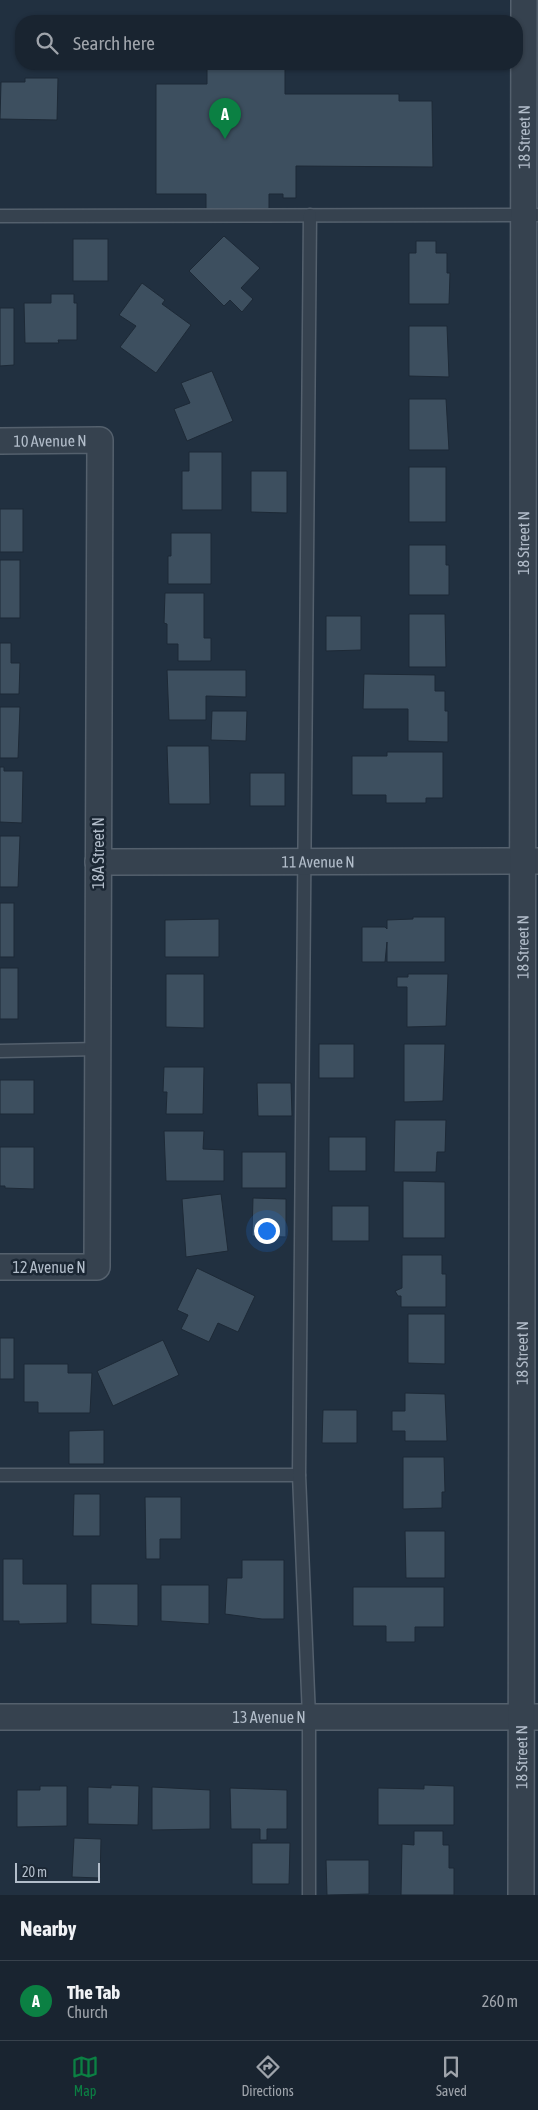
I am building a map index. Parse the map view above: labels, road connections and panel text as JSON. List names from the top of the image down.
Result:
{
  "streets": {
    "street": [
      "18 Street N",
      "10 Avenue N",
      "18A Street N",
      "11 Avenue N",
      "12 Avenue N",
      "13 Avenue N"
    ]
  },
  "crossings": [
    ["18 Street N", "11 Avenue N"],
    ["18 Street N", "13 Avenue N"],
    ["10 Avenue N", "18A Street N"],
    ["18A Street N", "11 Avenue N"],
    ["18A Street N", "12 Avenue N"]
  ],
  "scale_bar": "20 m",
  "page": {
    "search": "Search here",
    "pins": "A",
    "scale": "20 m",
    "heading": "Nearby",
    "list": [
      {
        "mark": "A",
        "name": "The Tab",
        "note": "Church",
        "value": "260 m"
      }
    ],
    "nav": ["Map", "Directions", "Saved"]
  }
}
